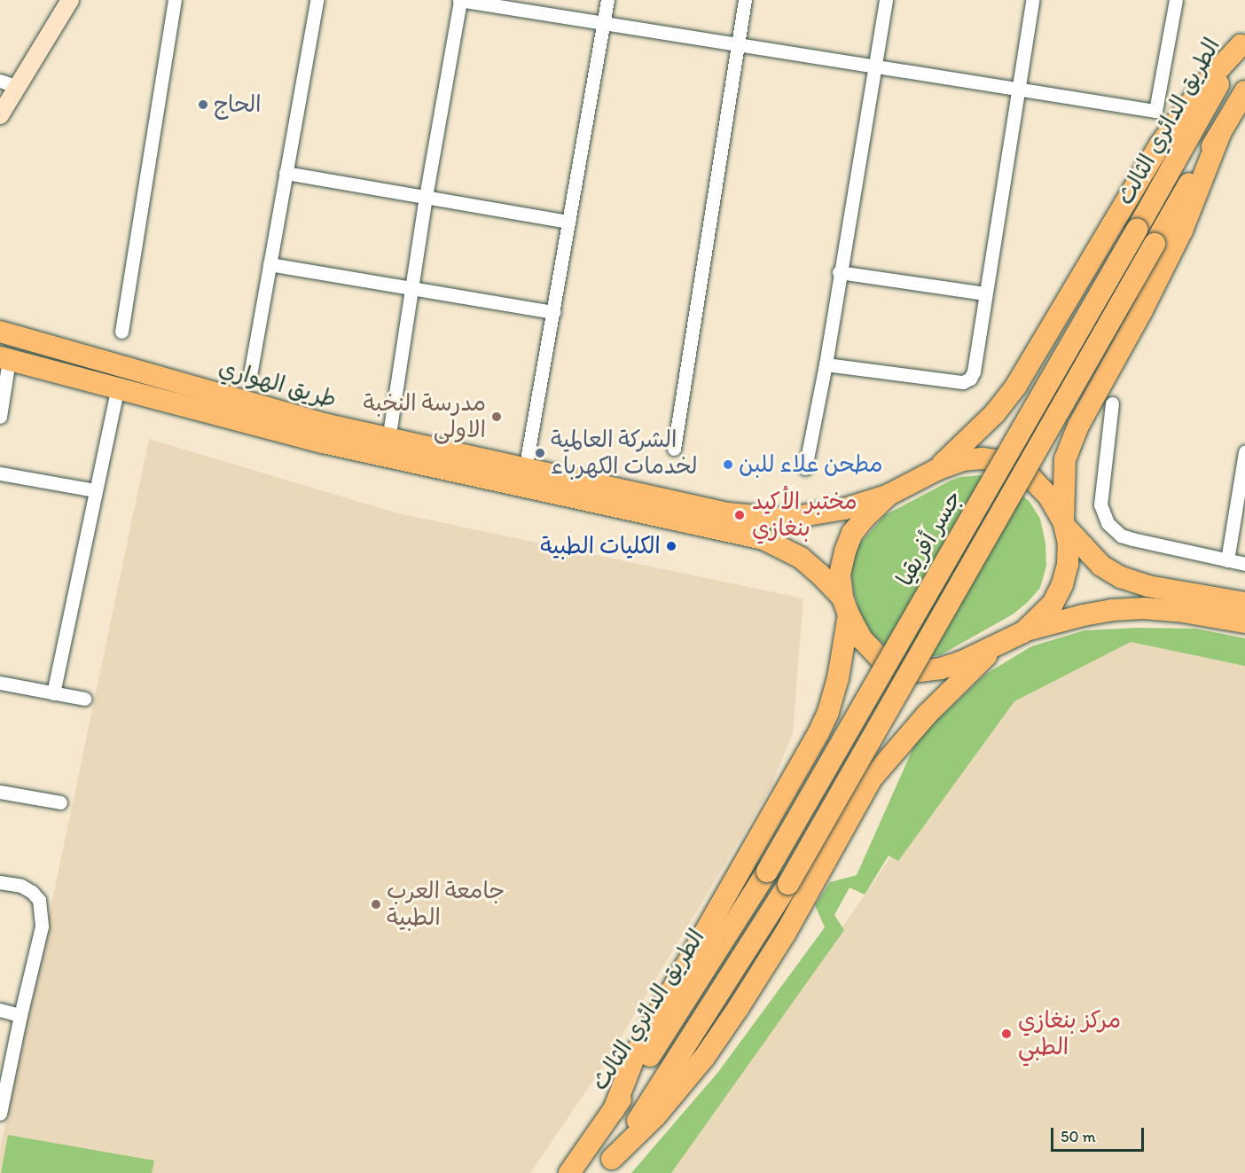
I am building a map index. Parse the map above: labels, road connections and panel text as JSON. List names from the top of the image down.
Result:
{
  "streets": {
    "highway": ["الطريق الدائري الثالث", "طريق الهواري", "جسر أفريقيا"]
  },
  "crossings": [
    ["الطريق الدائري الثالث", "جسر أفريقيا"]
  ],
  "places": [
    "الحاج",
    "مدرسة النخبة الاولى",
    "الشركة العالمية لخدمات الكهرباء",
    "مطحن علاء للبن",
    "مختبر الأكيد بنغازي",
    "الكليات الطبية",
    "جامعة العرب الطبية",
    "مركز بنغازي الطبي"
  ],
  "scale_bar": "50 m"
}
